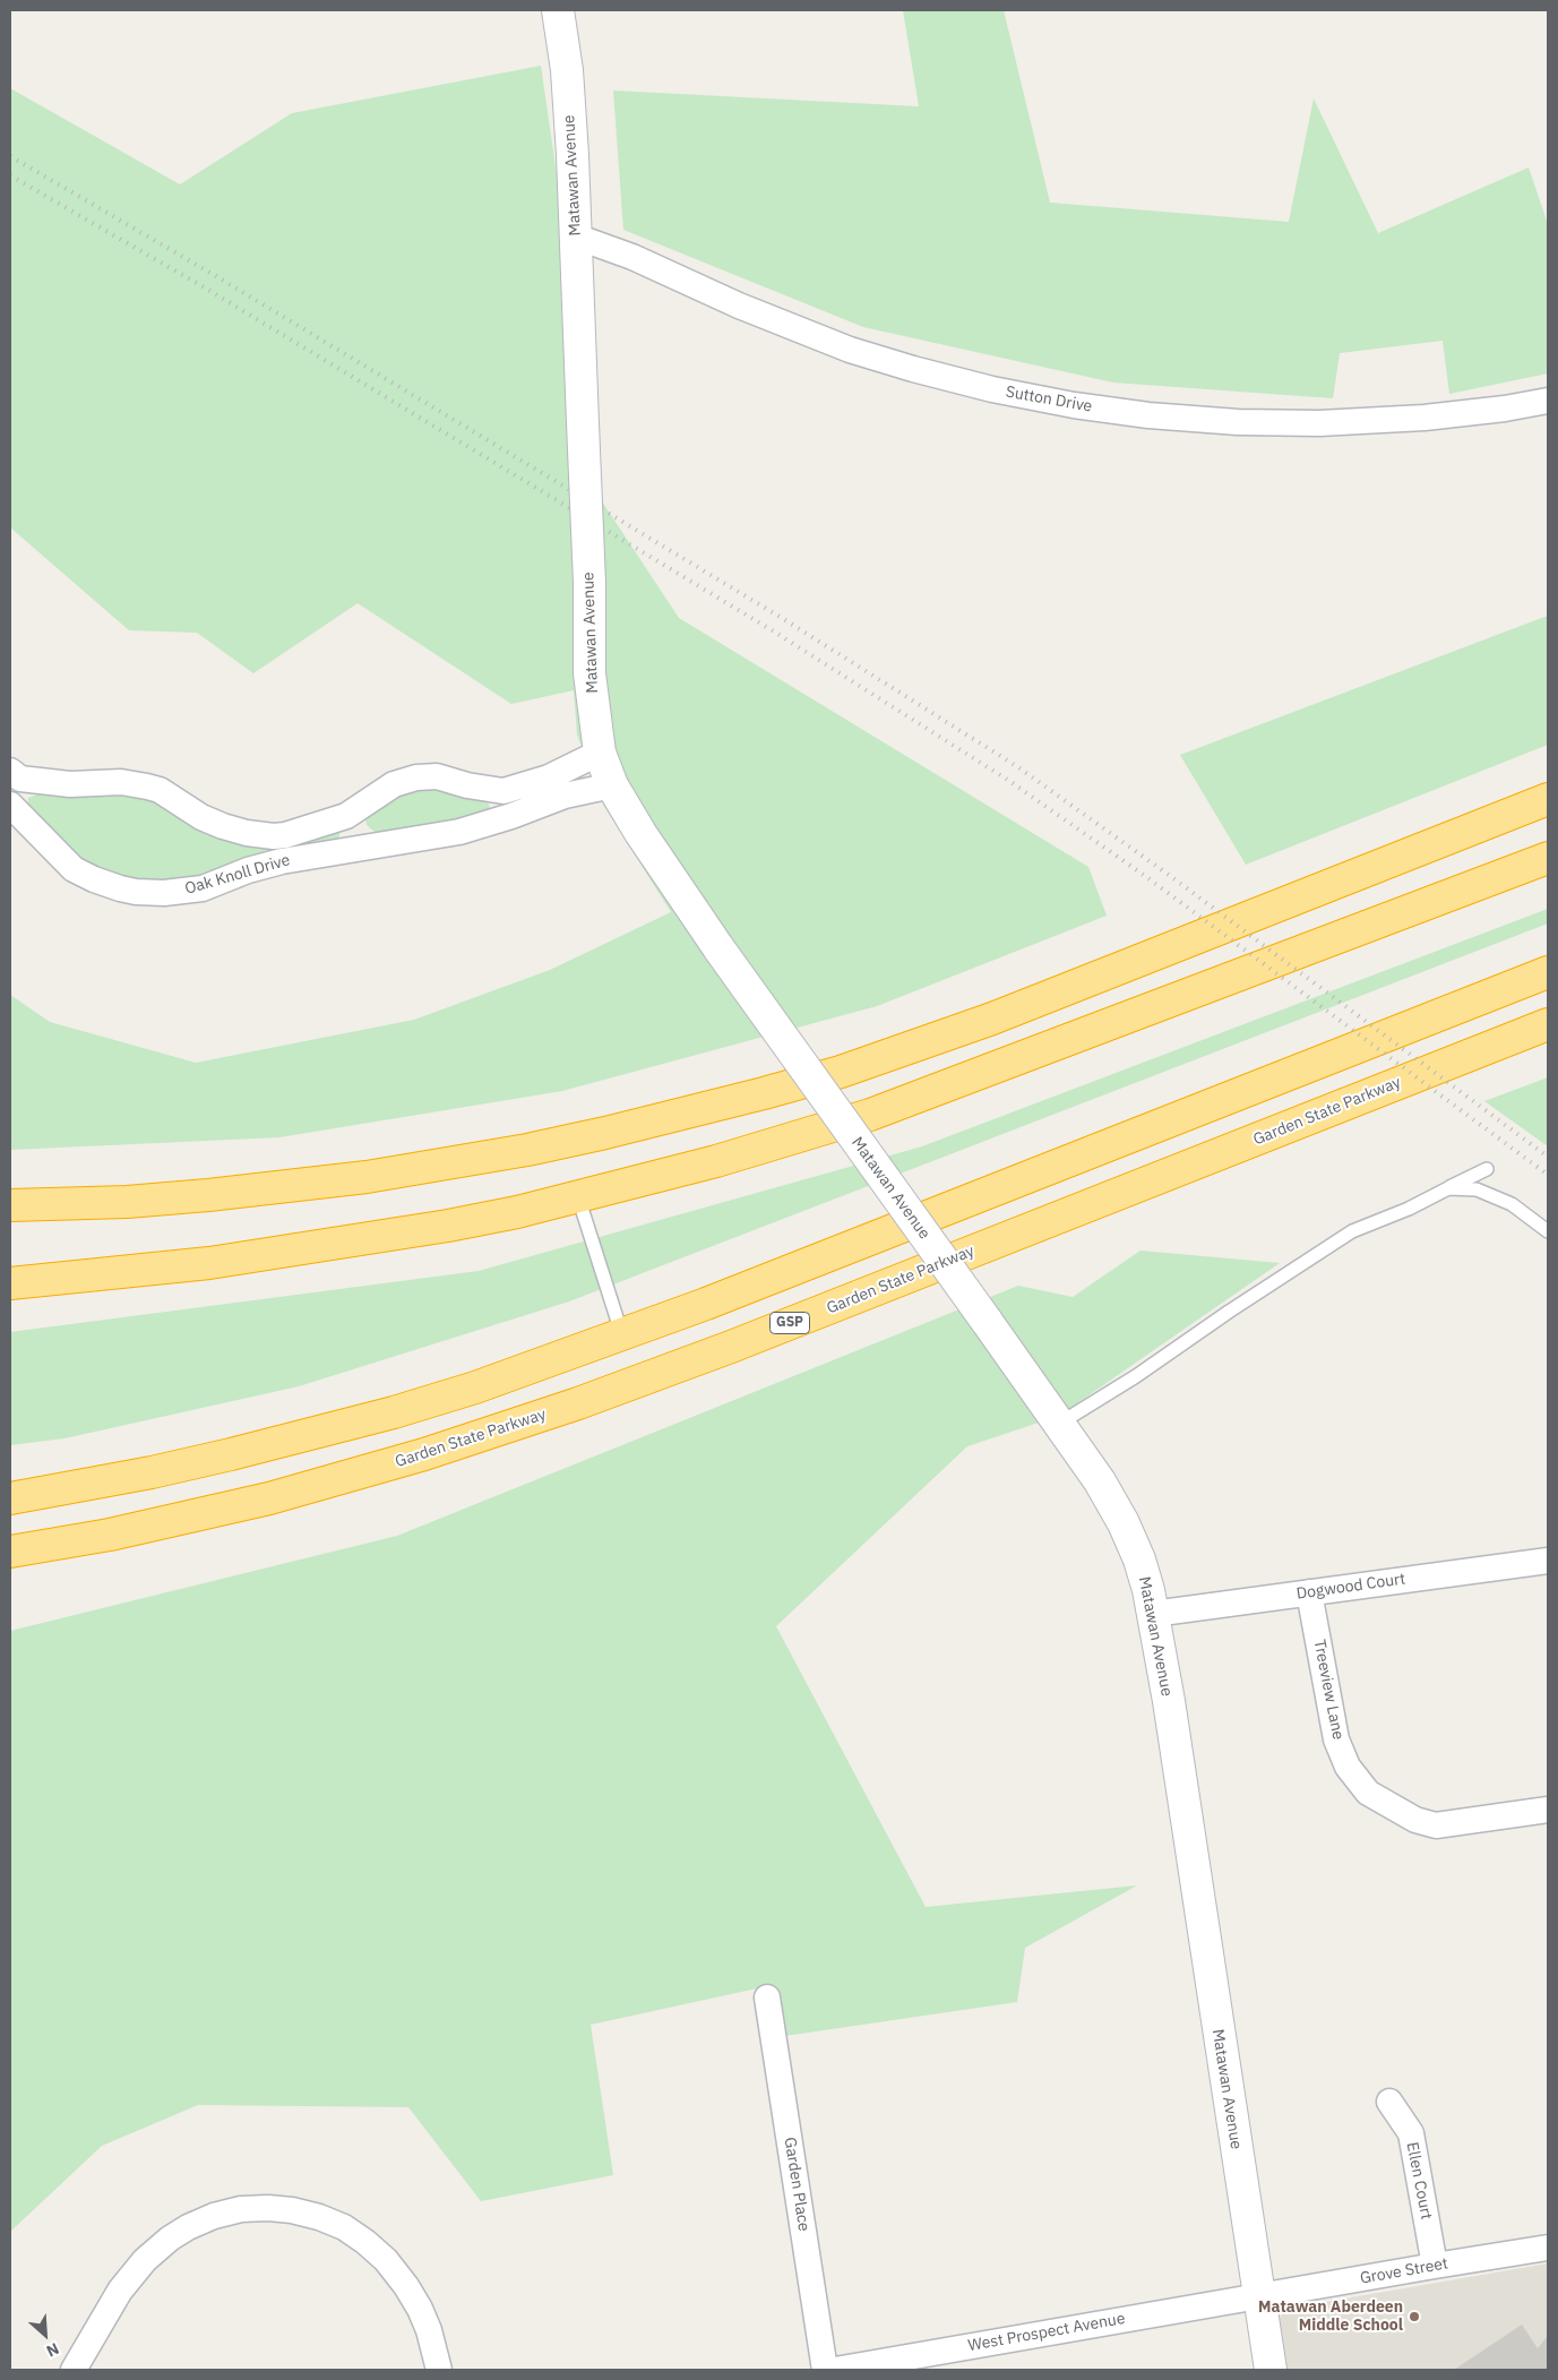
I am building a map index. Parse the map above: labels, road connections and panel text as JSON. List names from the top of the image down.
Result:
{
  "streets": {
    "highway": ["Garden State Parkway", "GSP"],
    "street": [
      "Matawan Avenue",
      "Sutton Drive",
      "Oak Knoll Drive",
      "Dogwood Court",
      "Treeview Lane",
      "Ellen Court",
      "Garden Place",
      "Grove Street",
      "West Prospect Avenue"
    ]
  },
  "crossings": [
    ["Matawan Avenue", "Sutton Drive"],
    ["Matawan Avenue", "Oak Knoll Drive"],
    ["Matawan Avenue", "Dogwood Court"],
    ["Matawan Avenue", "Grove Street"],
    ["Matawan Avenue", "West Prospect Avenue"],
    ["Dogwood Court", "Treeview Lane"],
    ["Ellen Court", "Grove Street"],
    ["Grove Street", "West Prospect Avenue"]
  ],
  "places": ["Matawan Aberdeen Middle School"],
  "north": "bottom right"
}
